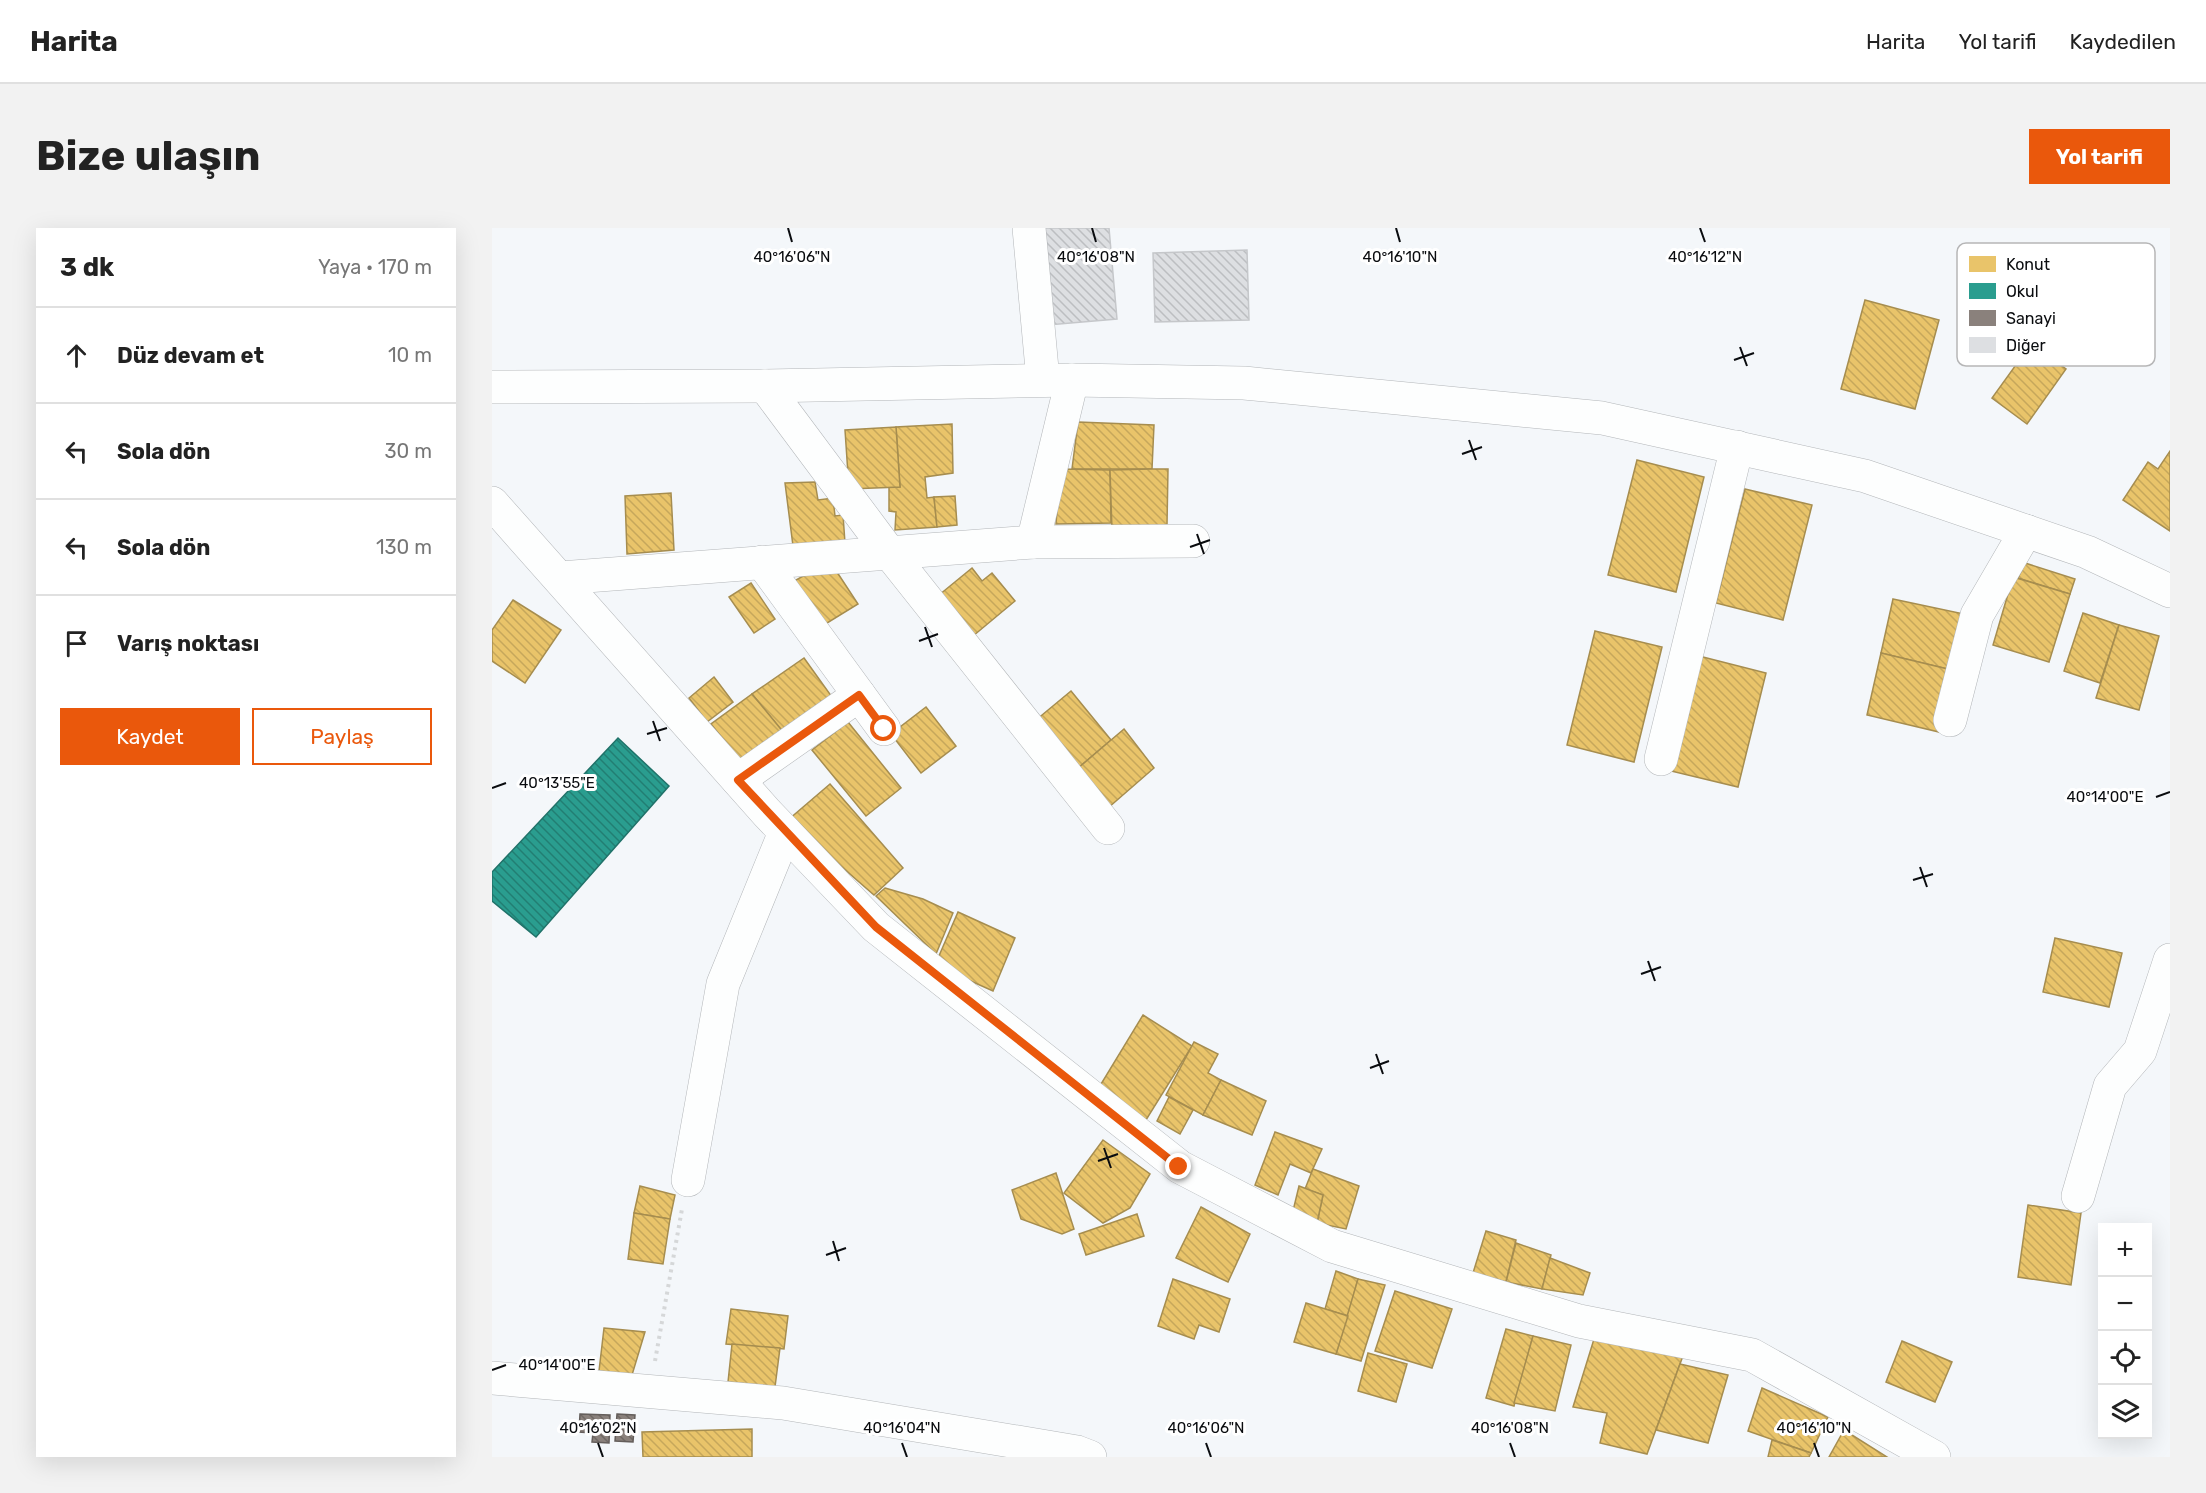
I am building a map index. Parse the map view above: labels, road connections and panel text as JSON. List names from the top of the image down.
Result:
{
  "legend": [
    "Konut",
    "Okul",
    "Sanayi",
    "Diğer"
  ],
  "page": {
    "header": "Harita",
    "nav": ["Harita", "Yol tarifi", "Kaydedilen"],
    "buttons": [
      "Yol tarifi",
      ["Kaydet", "Paylaş"]
    ],
    "title": "Bize ulaşın",
    "heading": ["3 dk", "Yaya · 170 m"],
    "list": [
      ["Düz devam et", "10 m"],
      ["Sola dön", "30 m"],
      ["Sola dön", "130 m"],
      "Varış noktası"
    ],
    "map_buttons": ["+", "−"]
  },
  "coordinates": [
    "40°16'08\"N",
    "40°16'06\"N",
    "40°16'10\"N",
    "40°16'12\"N",
    "40°13'55\"E",
    "40°14'00\"E",
    "40°16'02\"N",
    "40°16'04\"N"
  ]
}
